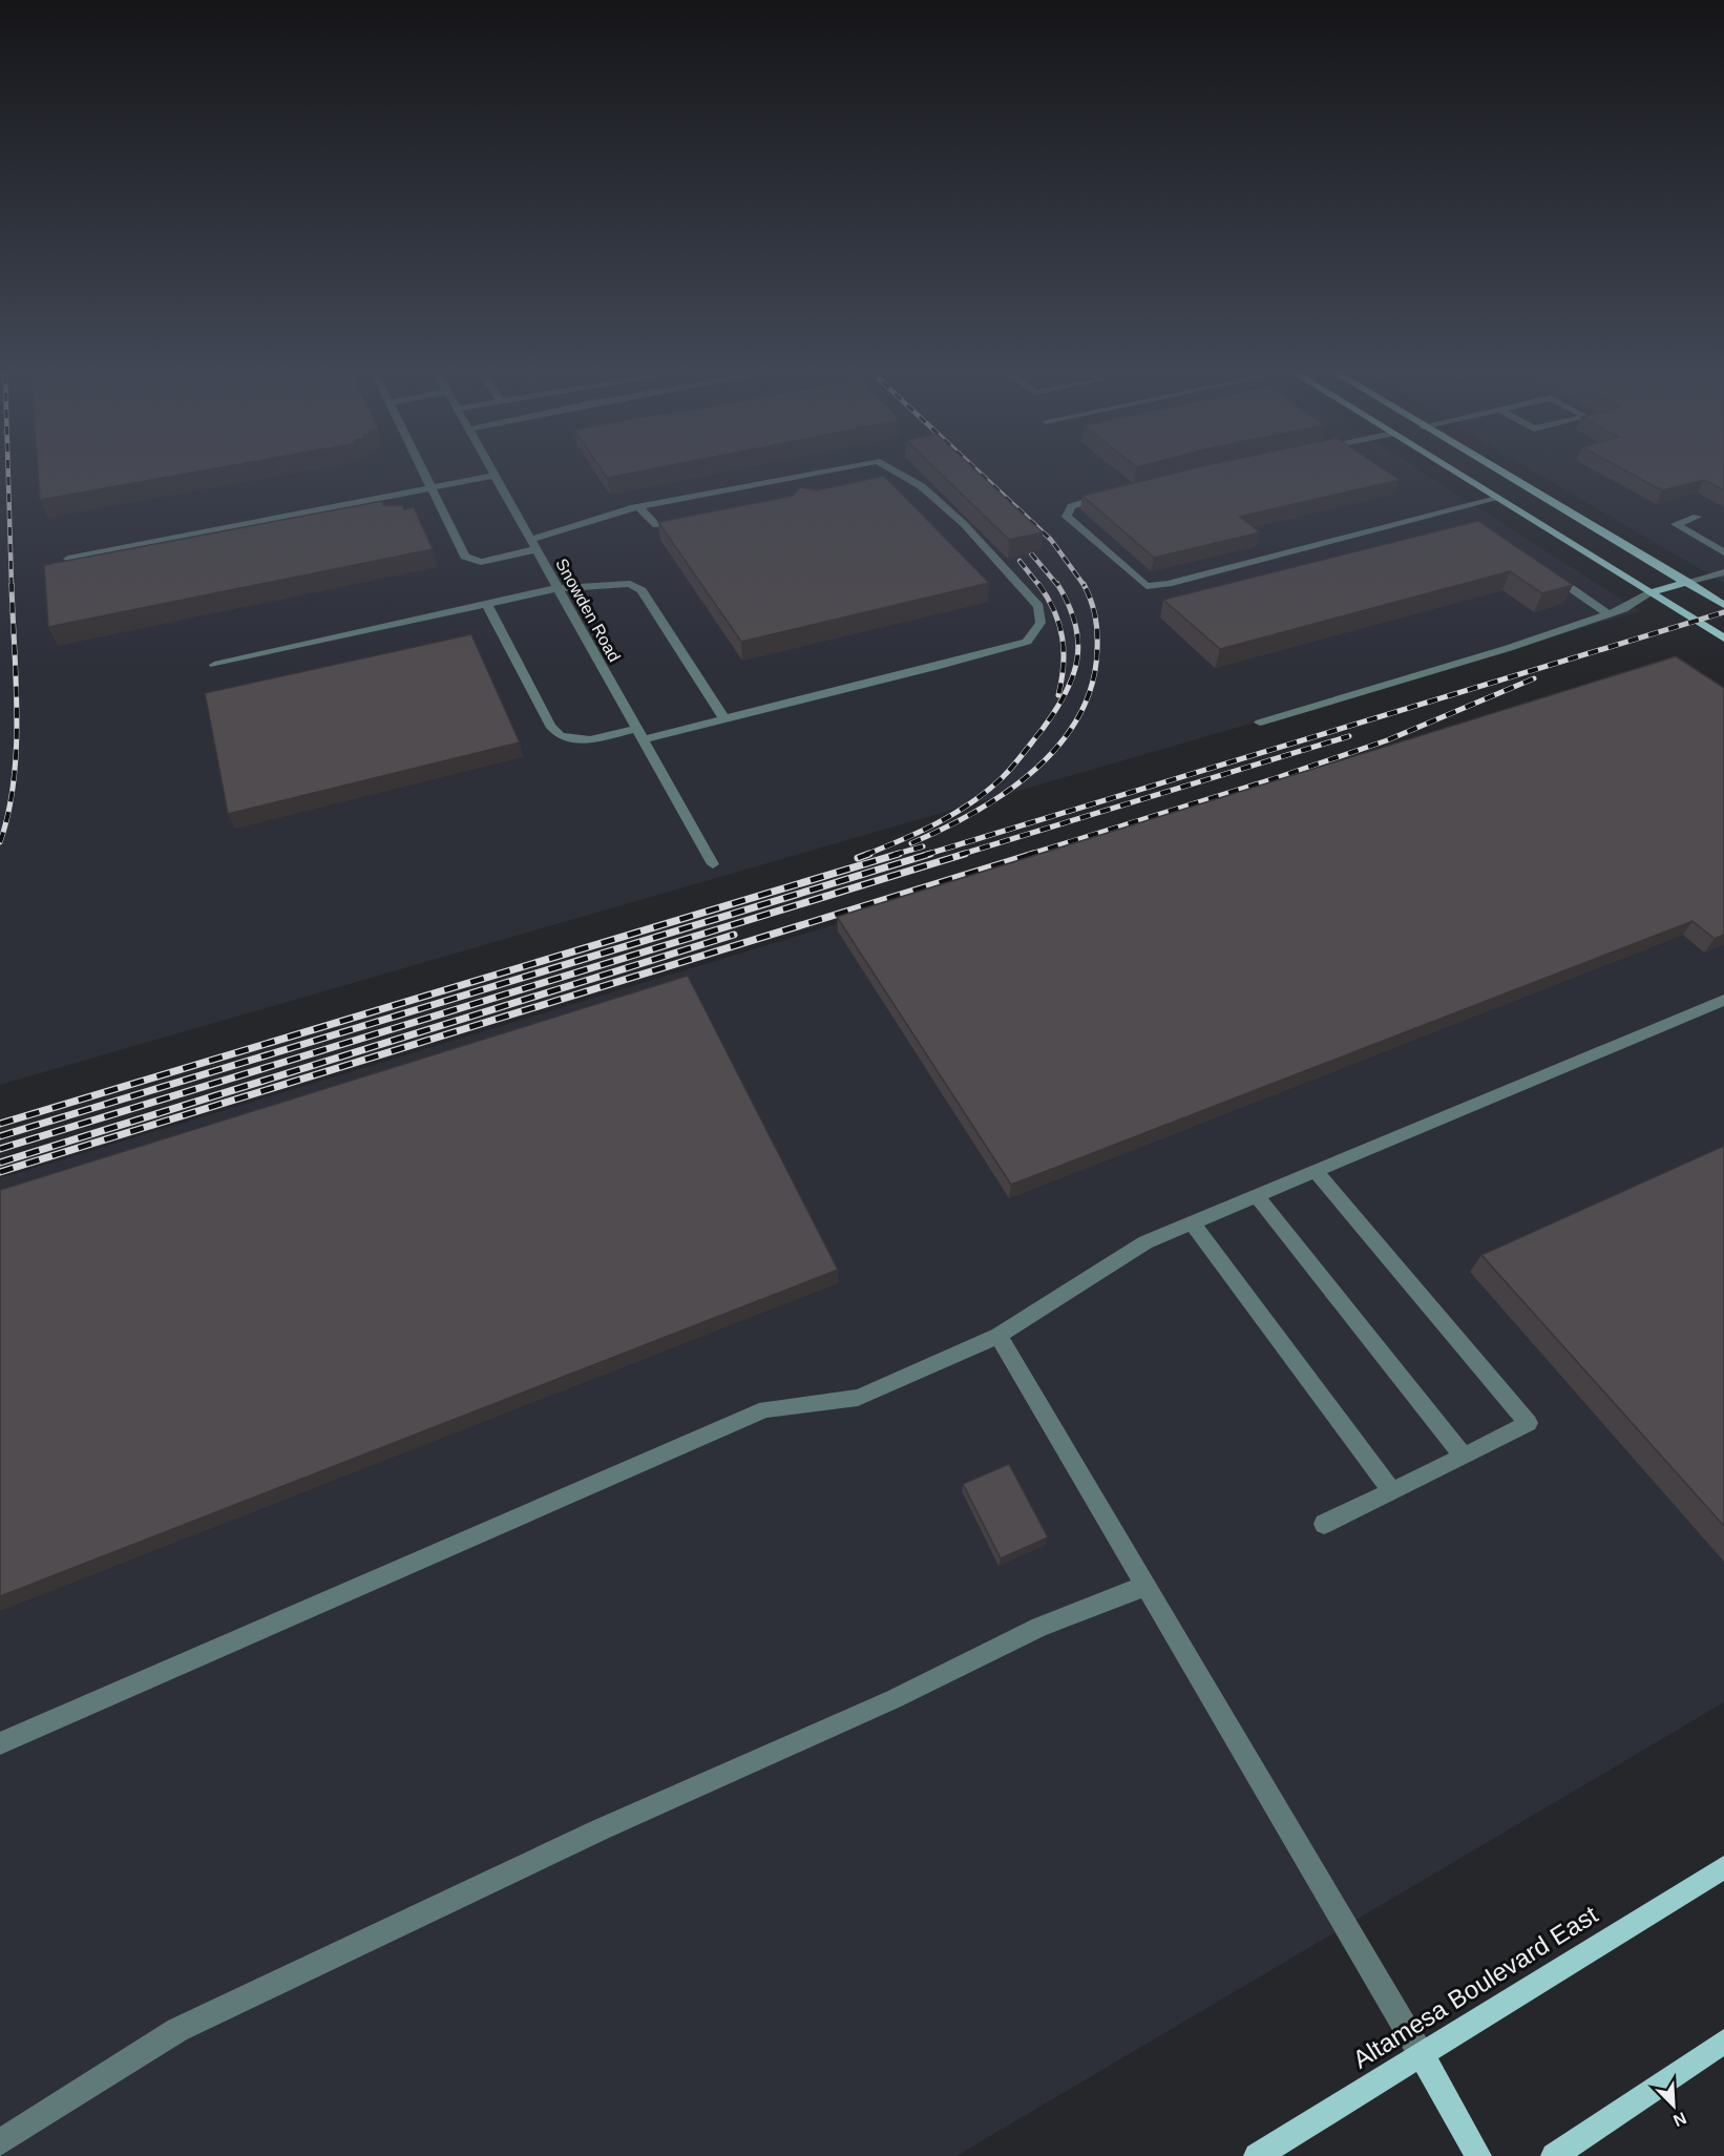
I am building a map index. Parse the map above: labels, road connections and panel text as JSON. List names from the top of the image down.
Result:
{
  "streets": {
    "main road": ["Altamesa Boulevard East"],
    "street": ["Snowden Road"]
  },
  "north": "bottom right"
}
